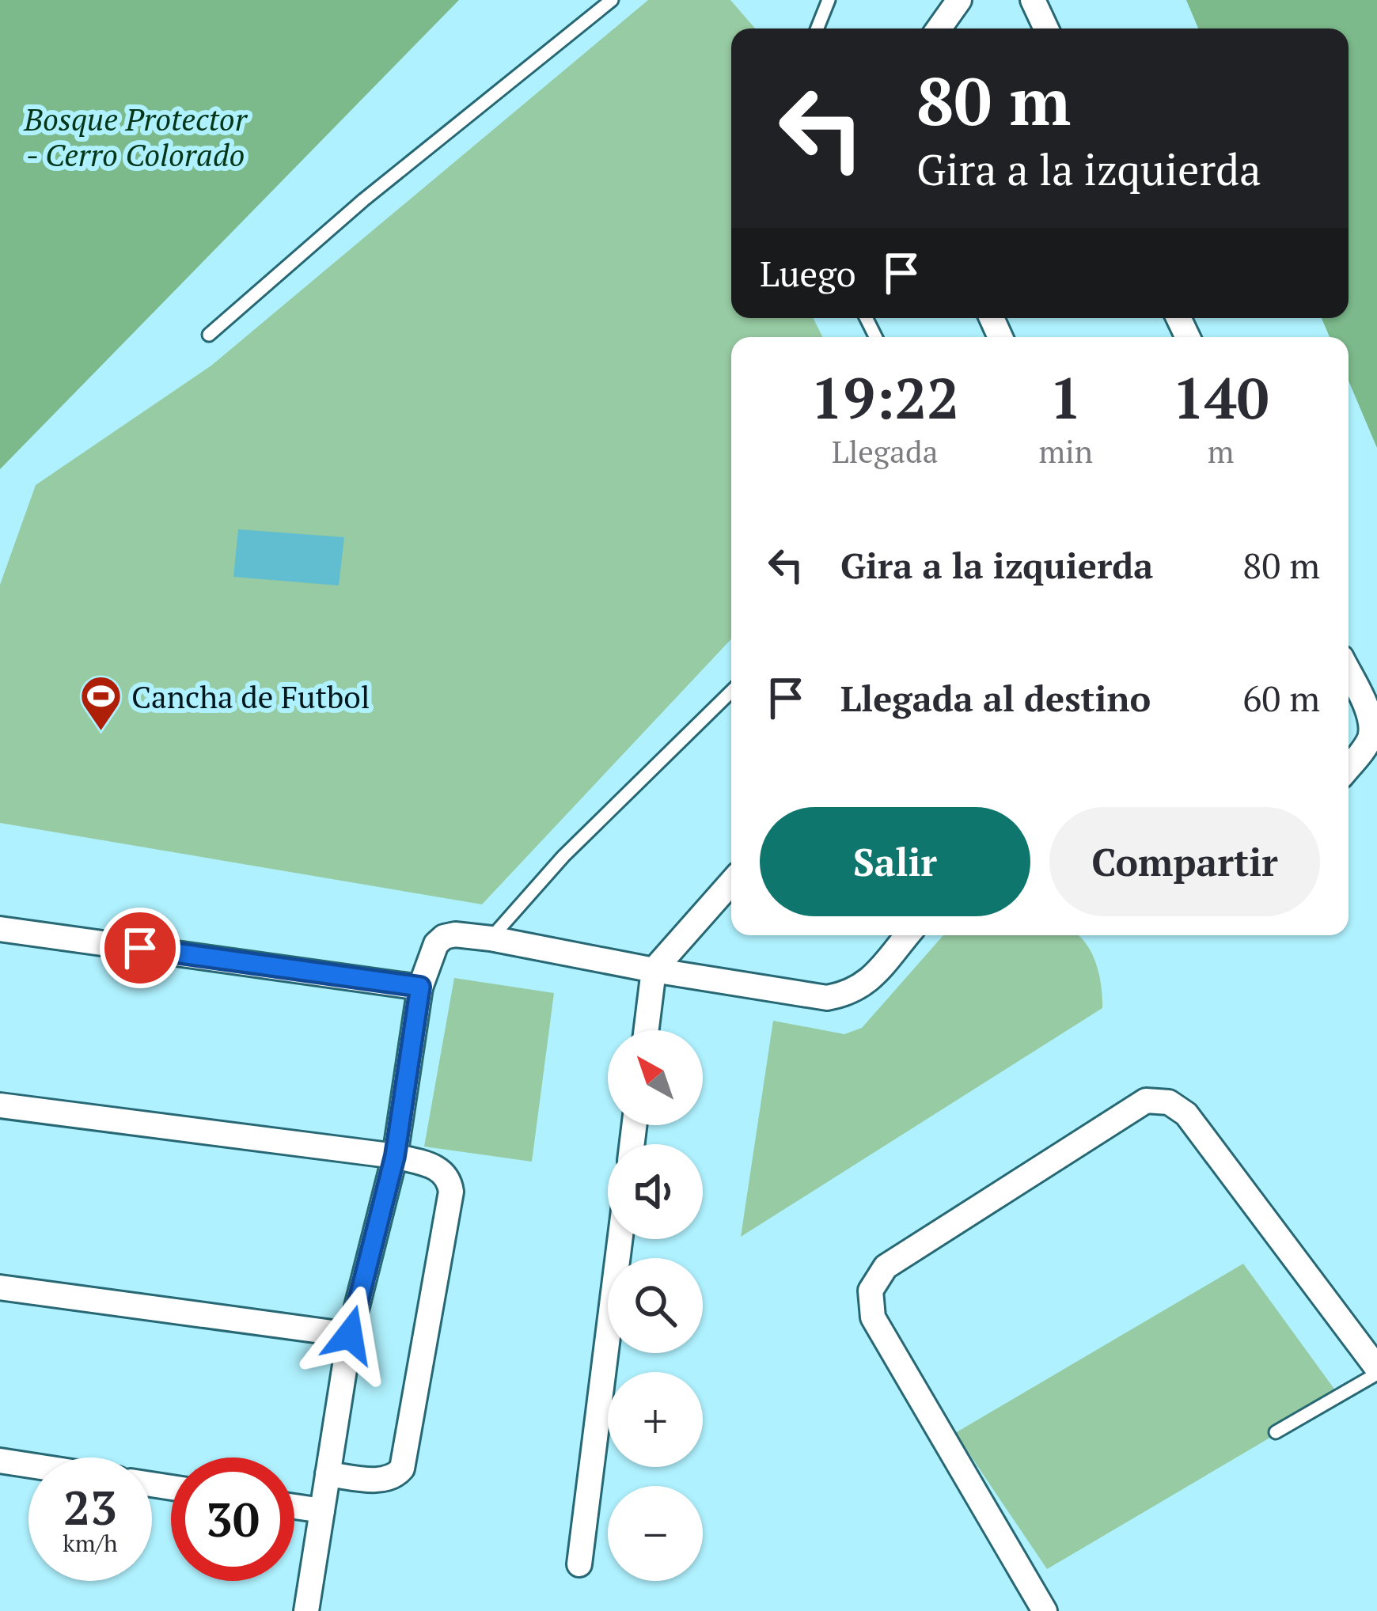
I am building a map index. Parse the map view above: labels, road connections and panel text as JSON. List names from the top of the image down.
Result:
{
  "parks": ["Bosque Protector - Cerro Colorado"],
  "places": {
    "sports": ["Cancha de Futbol"]
  },
  "north": "top left",
  "page": {
    "turn": ["80 m", "Gira a la izquierda"],
    "then": "Luego",
    "eta": [
      "19:22",
      "Llegada",
      "1",
      "min",
      "140",
      "m"
    ],
    "list": [
      {
        "name": "Gira a la izquierda",
        "value": "80 m"
      },
      {
        "name": "Llegada al destino",
        "value": "60 m"
      }
    ],
    "buttons": ["Salir", "Compartir"],
    "map_buttons": ["+", "−"],
    "speed": "23 km/h",
    "limit": "30"
  }
}
